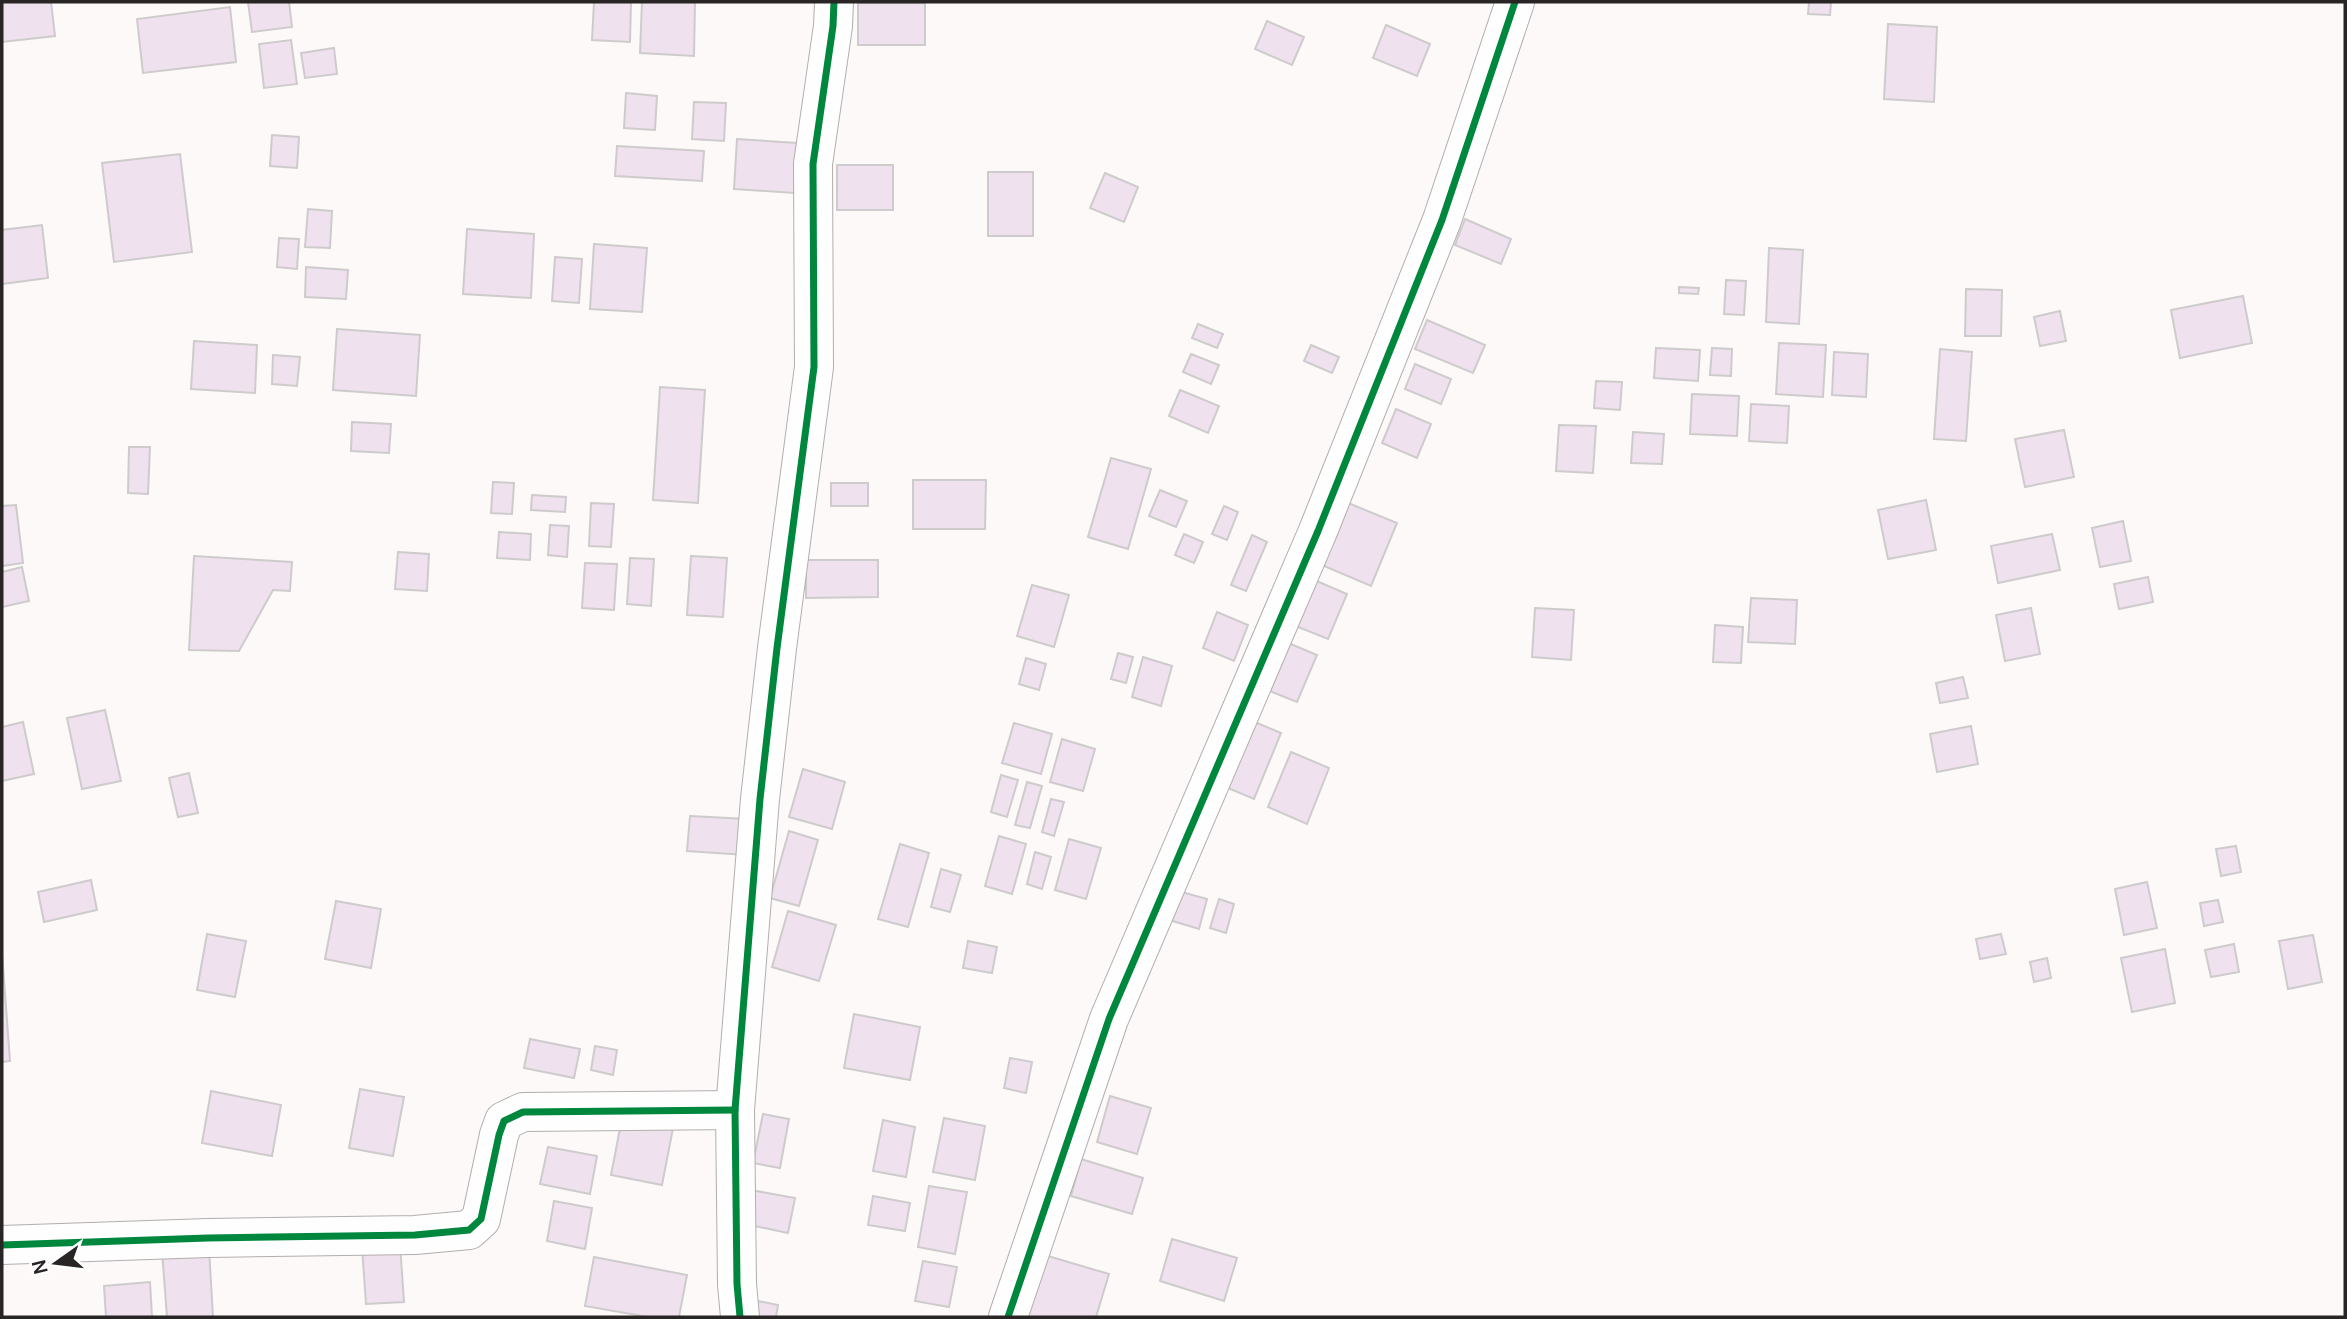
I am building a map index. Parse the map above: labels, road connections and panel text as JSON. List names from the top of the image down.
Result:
{
  "north": "left"
}
